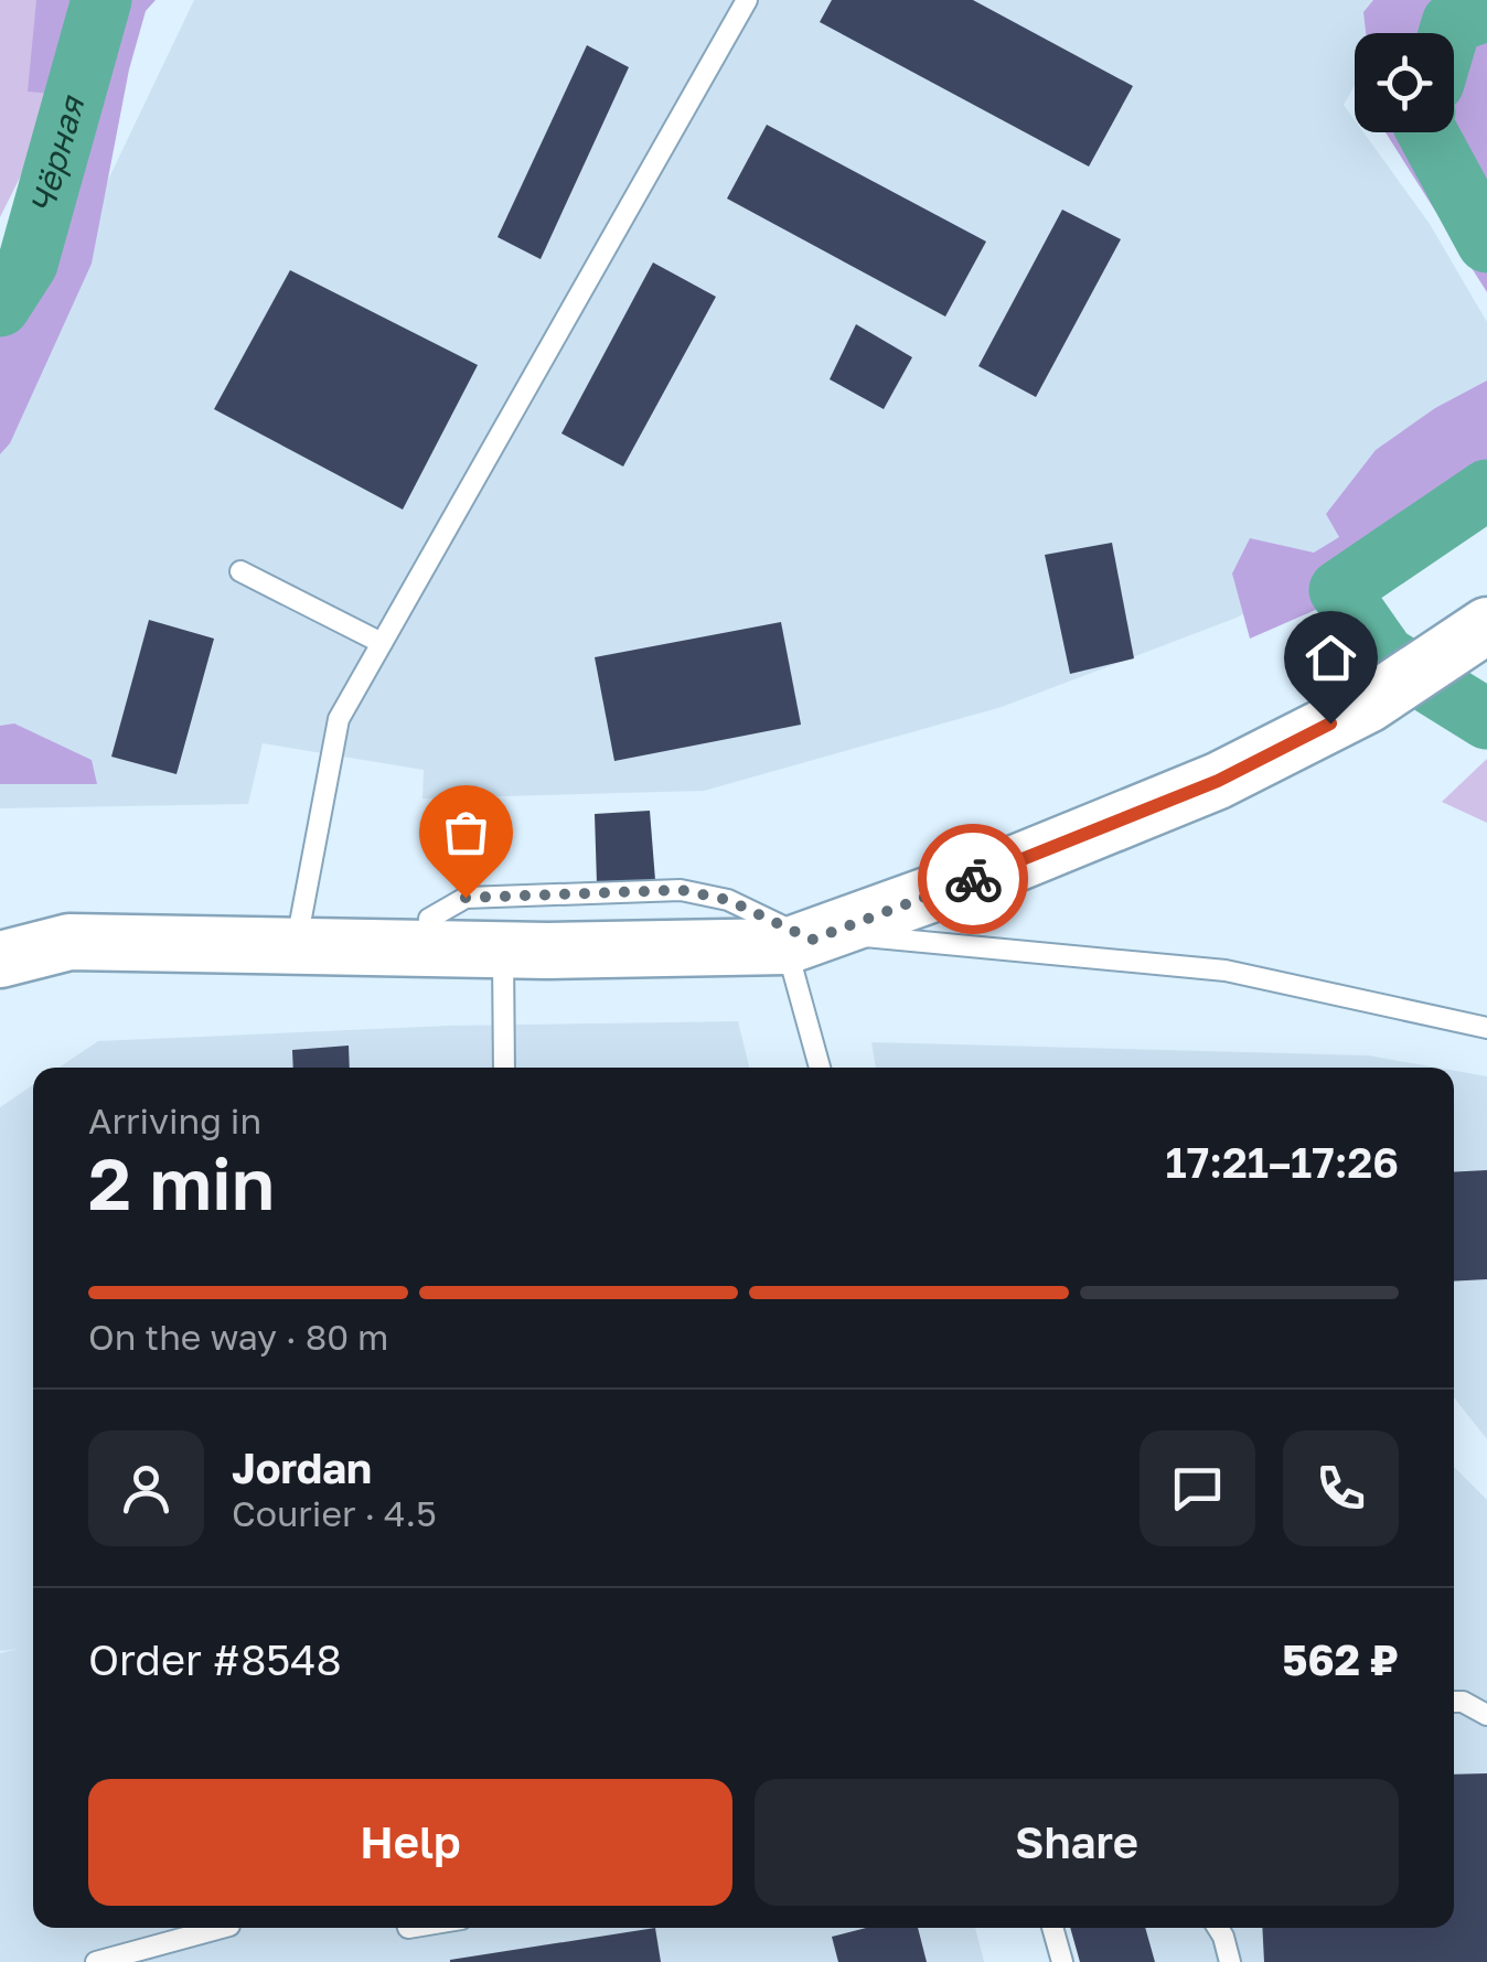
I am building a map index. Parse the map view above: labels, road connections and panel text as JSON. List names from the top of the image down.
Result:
{
  "water": ["Чёрная"],
  "page": {
    "heading": ["2 min", "Arriving in", "17:21–17:26"],
    "panel": [
      "Jordan",
      "Courier · 4.5",
      "Order #8548",
      "562 ₽"
    ],
    "bar": "On the way · 80 m",
    "buttons": ["Help", "Share"]
  }
}
